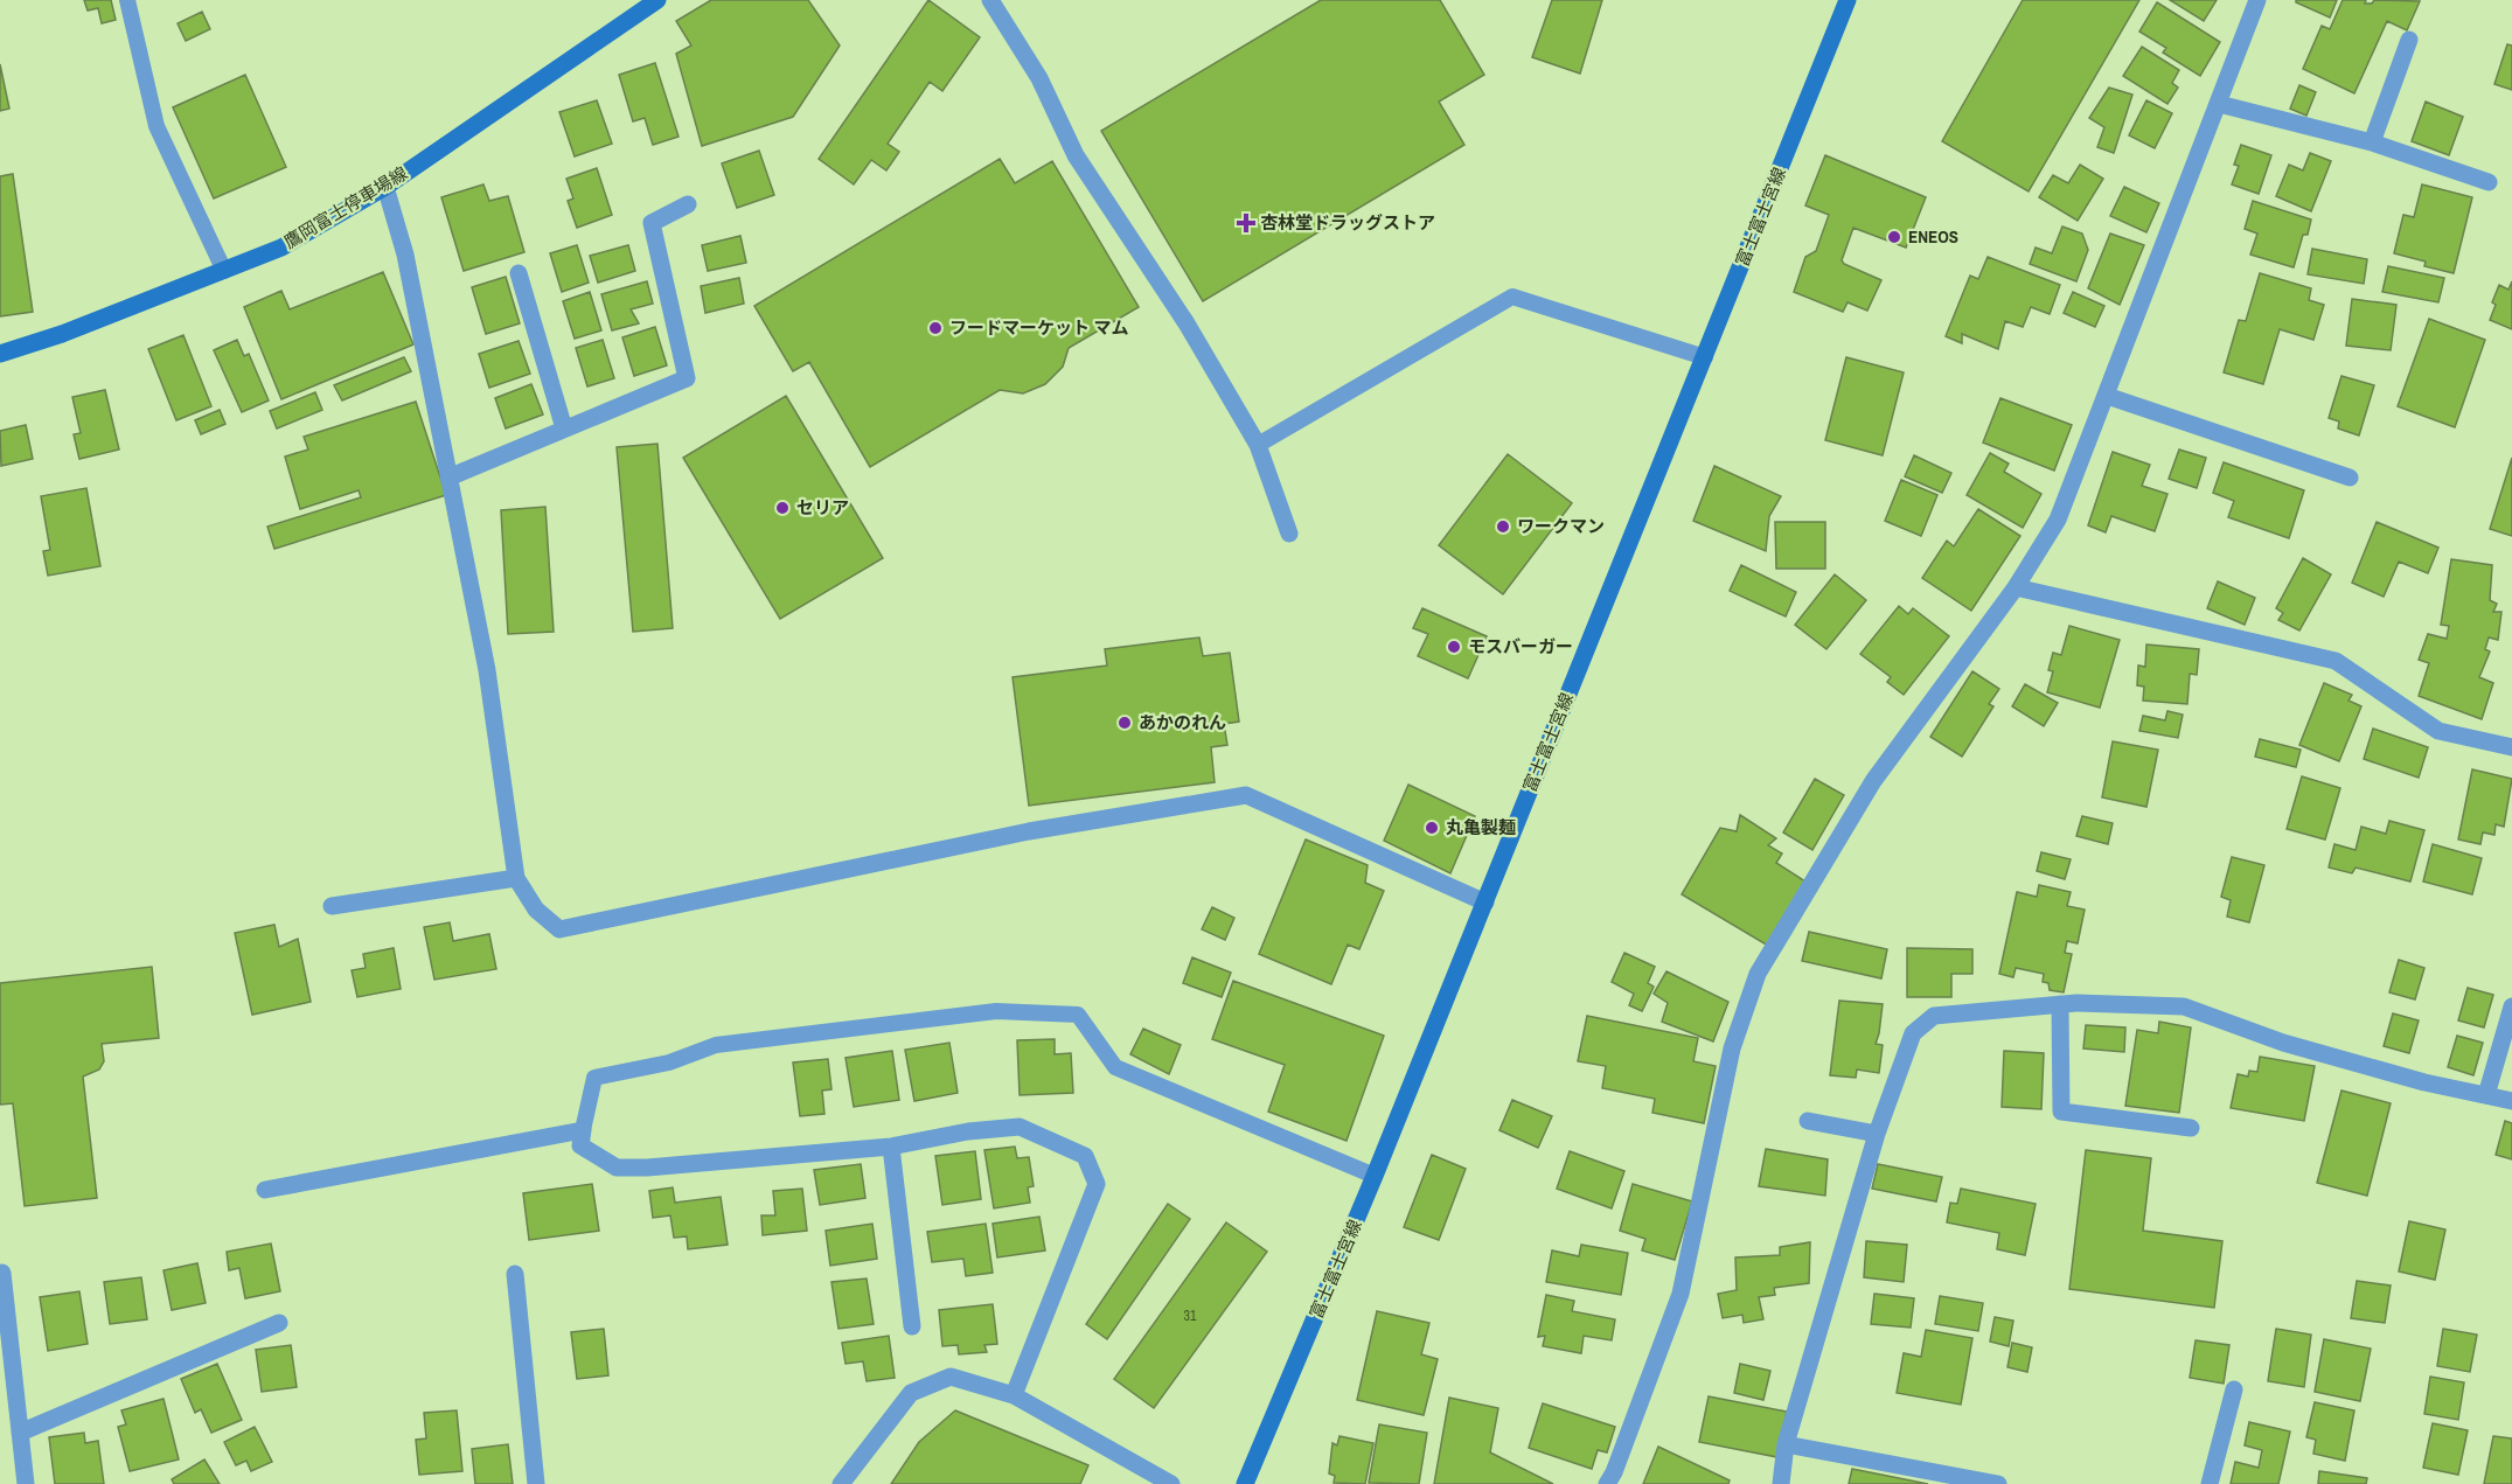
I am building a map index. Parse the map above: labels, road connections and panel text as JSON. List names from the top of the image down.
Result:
{
  "streets": {
    "main road": ["鷹岡富士停車場線", "富士富士宮線"]
  },
  "places": {
    "health": ["杏林堂ドラッグストア"],
    "other": [
      "ENEOS",
      "フードマーケット マム",
      "セリア",
      "ワークマン",
      "モスバーガー",
      "あかのれん",
      "丸亀製麺"
    ]
  },
  "house_numbers": ["31"]
}
